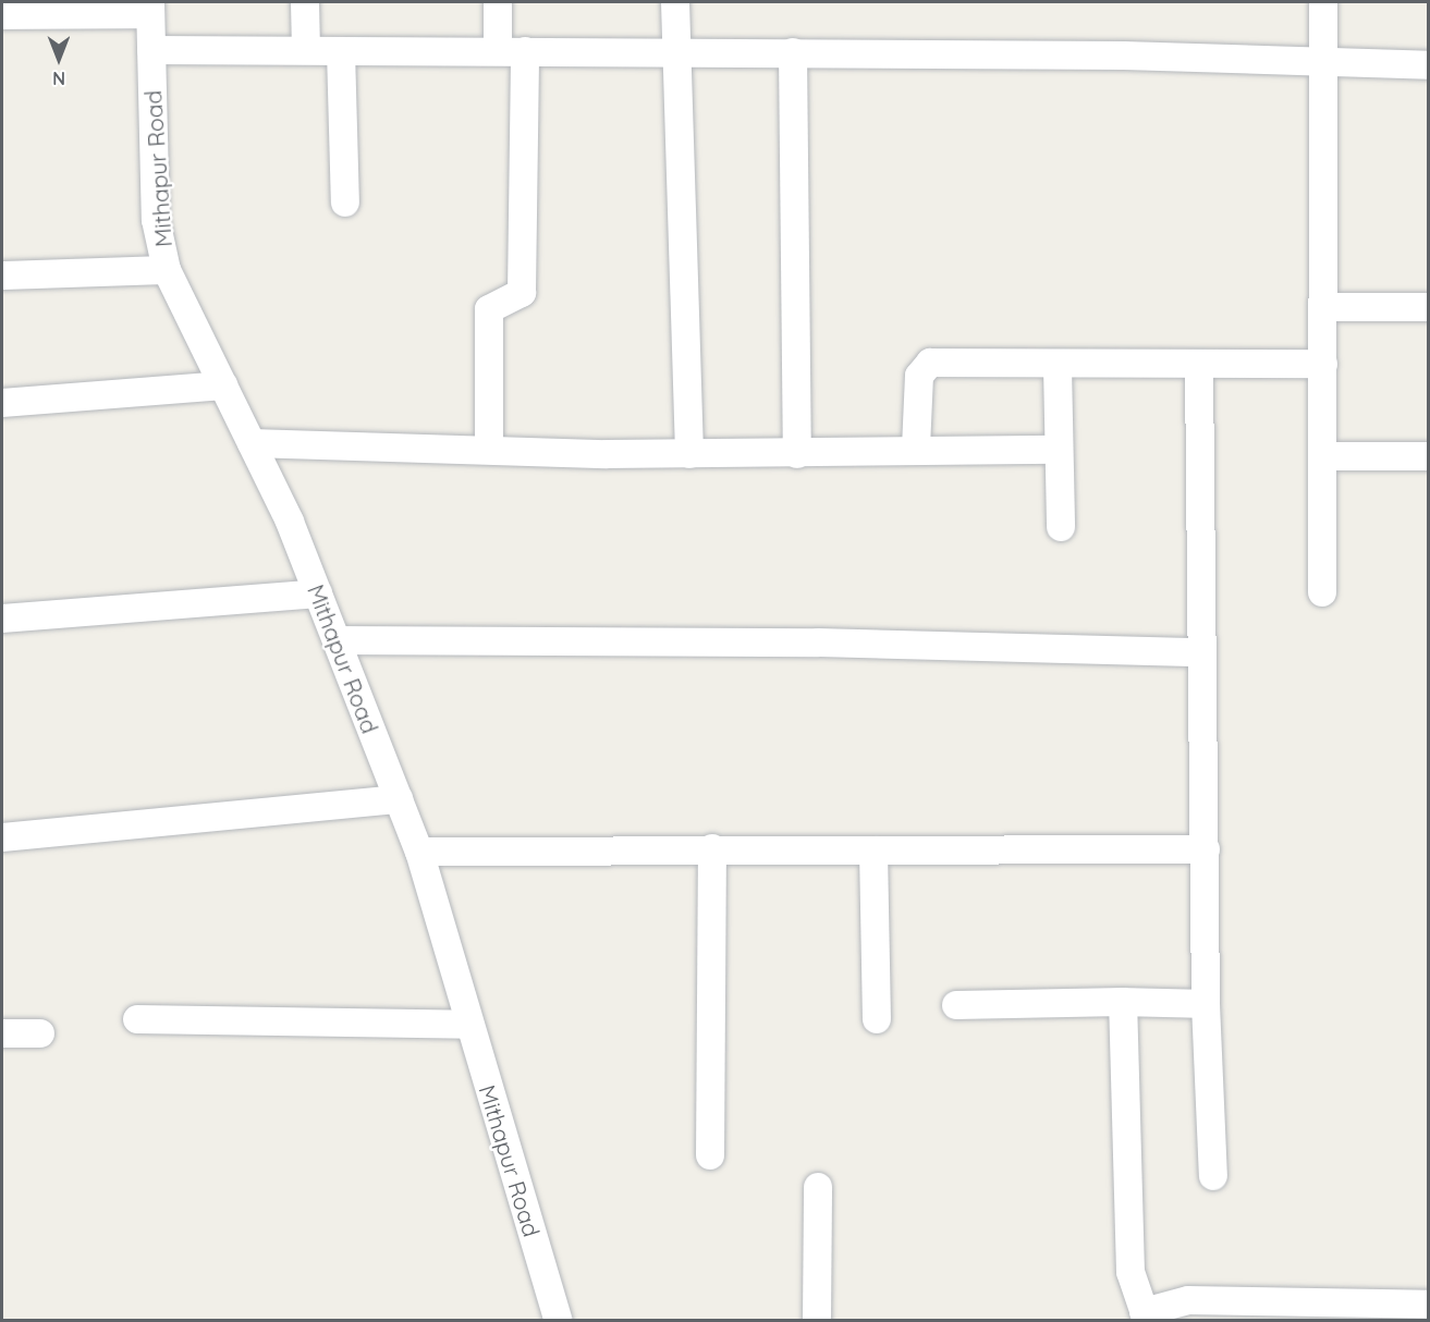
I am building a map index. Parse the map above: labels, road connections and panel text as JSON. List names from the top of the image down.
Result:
{
  "streets": {
    "street": ["Mithapur Road"]
  },
  "north": "bottom"
}
